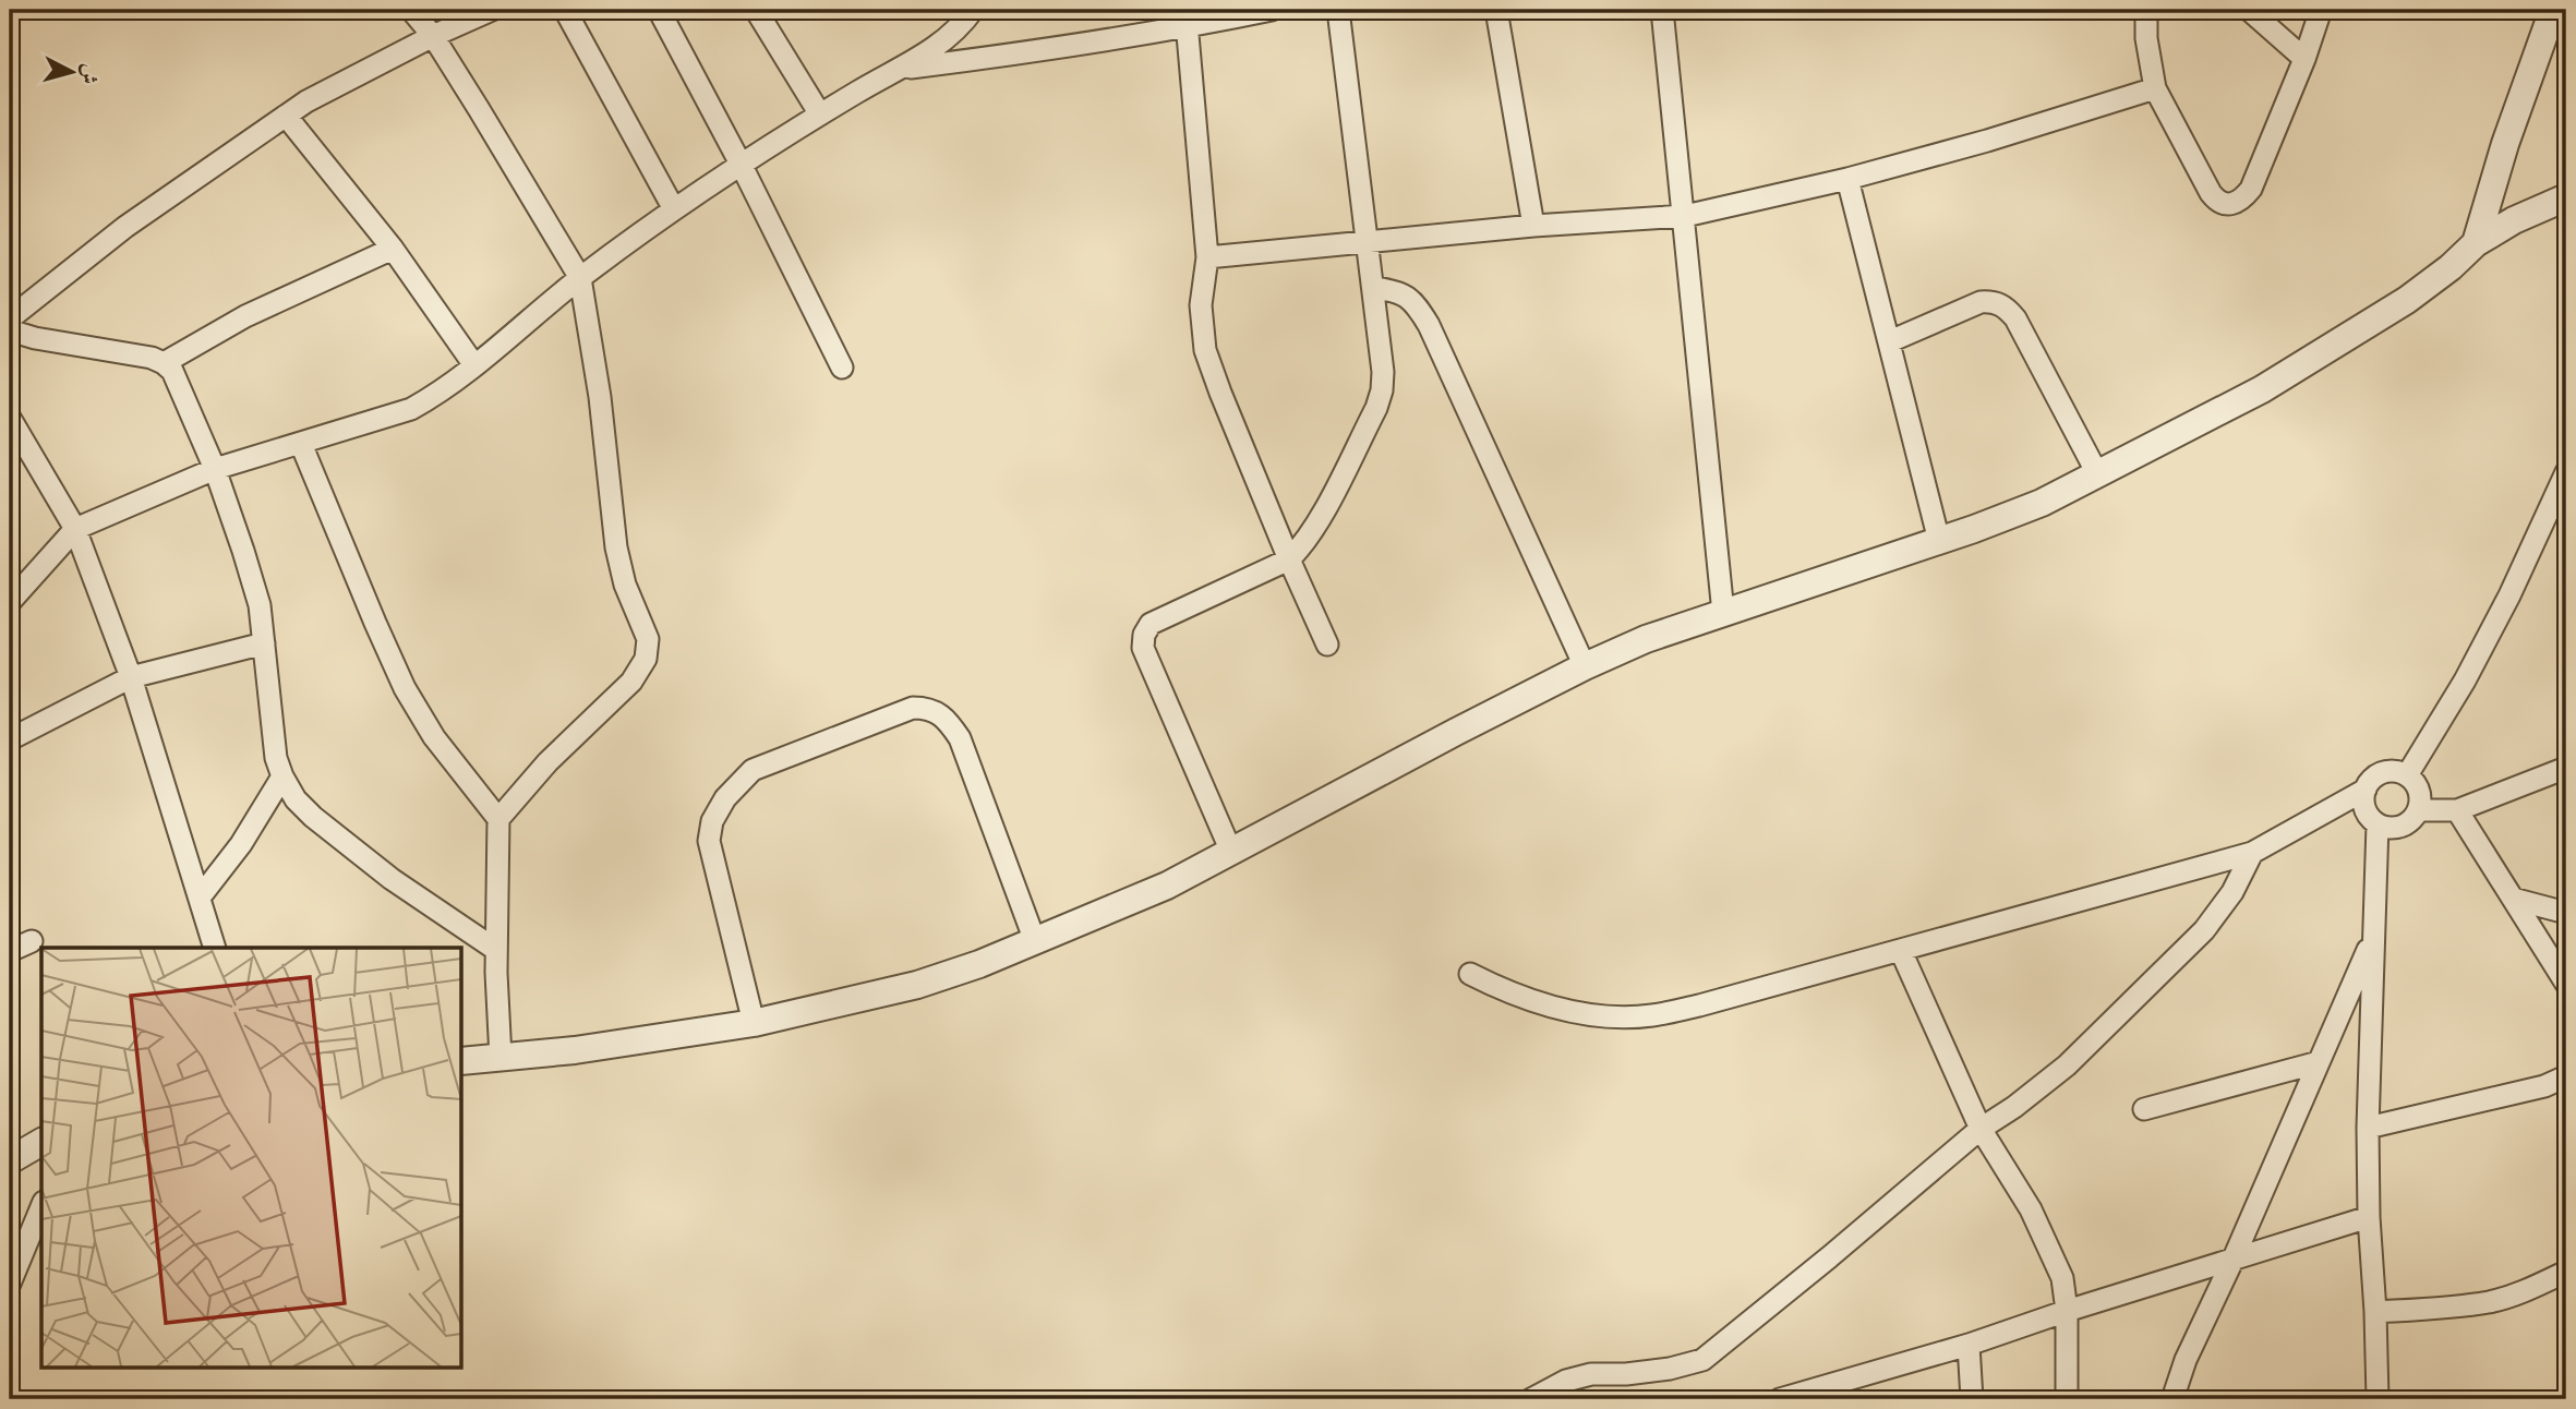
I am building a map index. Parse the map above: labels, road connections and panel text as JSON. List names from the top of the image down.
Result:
{
  "north": "right"
}
